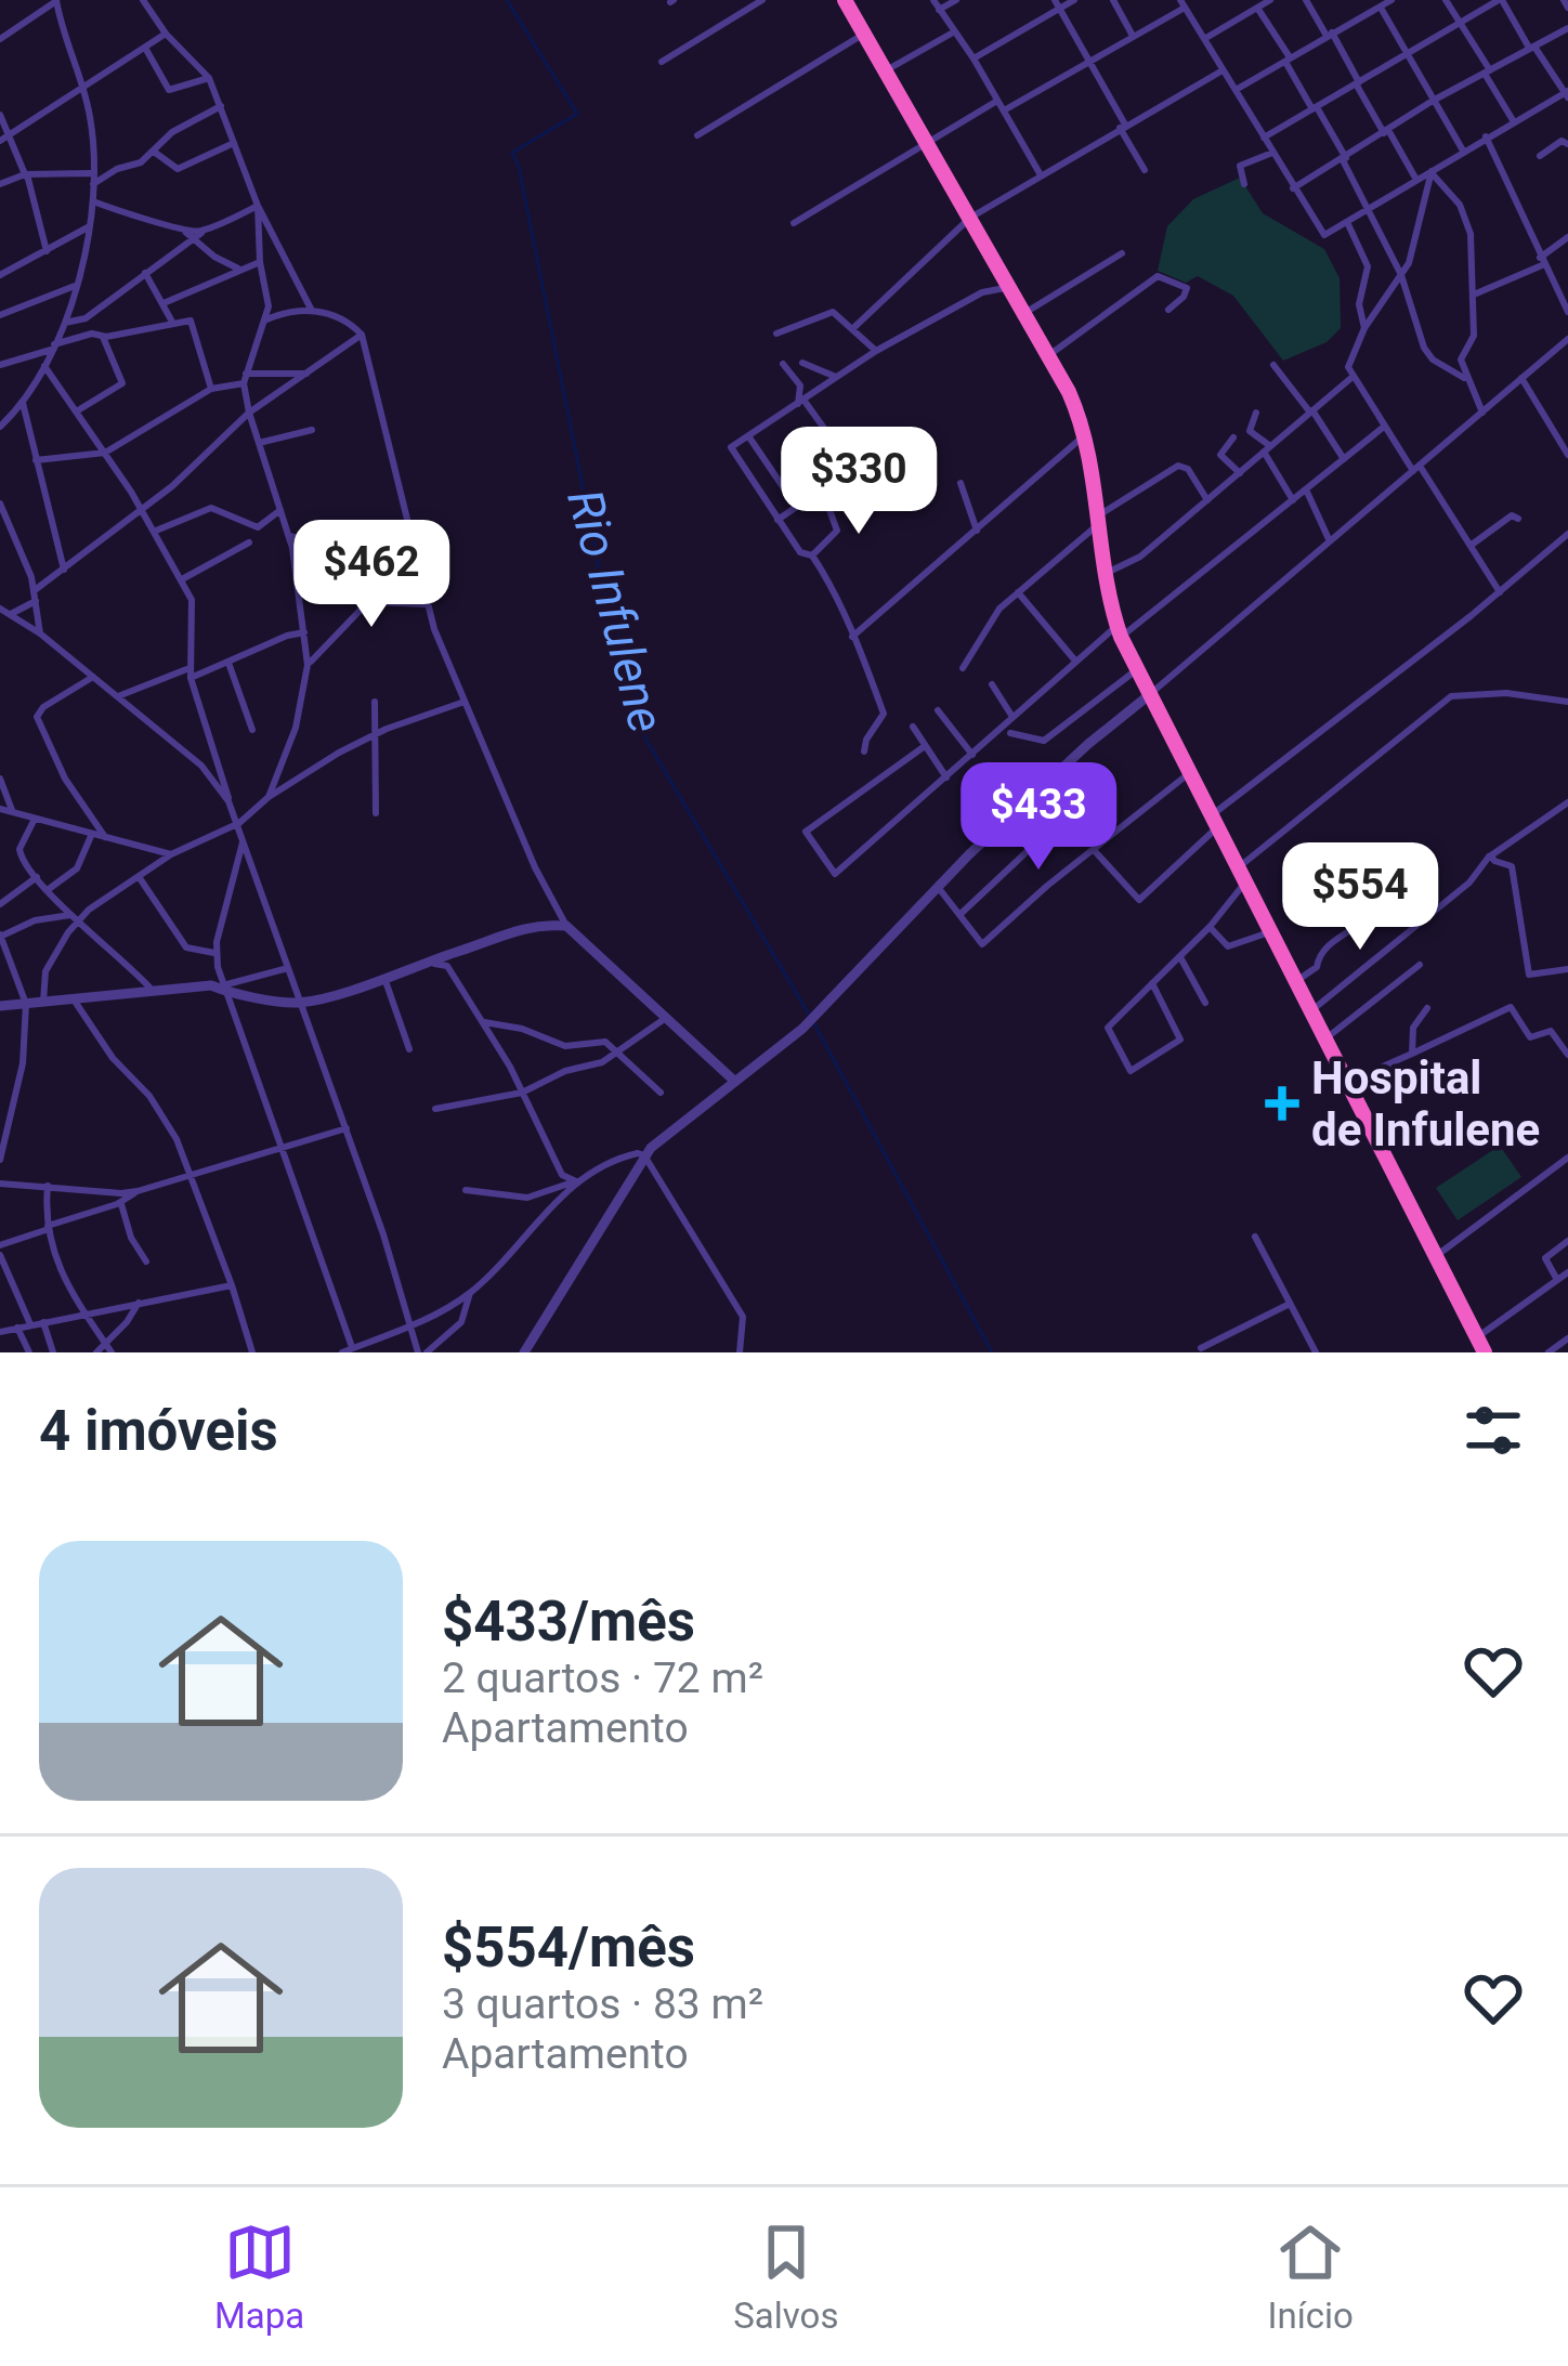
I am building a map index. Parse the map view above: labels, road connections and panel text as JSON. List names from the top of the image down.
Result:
{
  "water": ["Rio Infulene"],
  "places": {
    "health": ["Hospital de Infulene"]
  },
  "page": {
    "price": [
      "$330",
      "$462",
      "$433",
      "$554"
    ],
    "heading": "4 imóveis",
    "list": [
      {
        "name": "$433/mês",
        "note": "2 quartos · 72 m² · Apartamento"
      },
      {
        "name": "$554/mês",
        "note": "3 quartos · 83 m² · Apartamento"
      }
    ],
    "tabs": ["Mapa", "Salvos", "Início"]
  }
}
